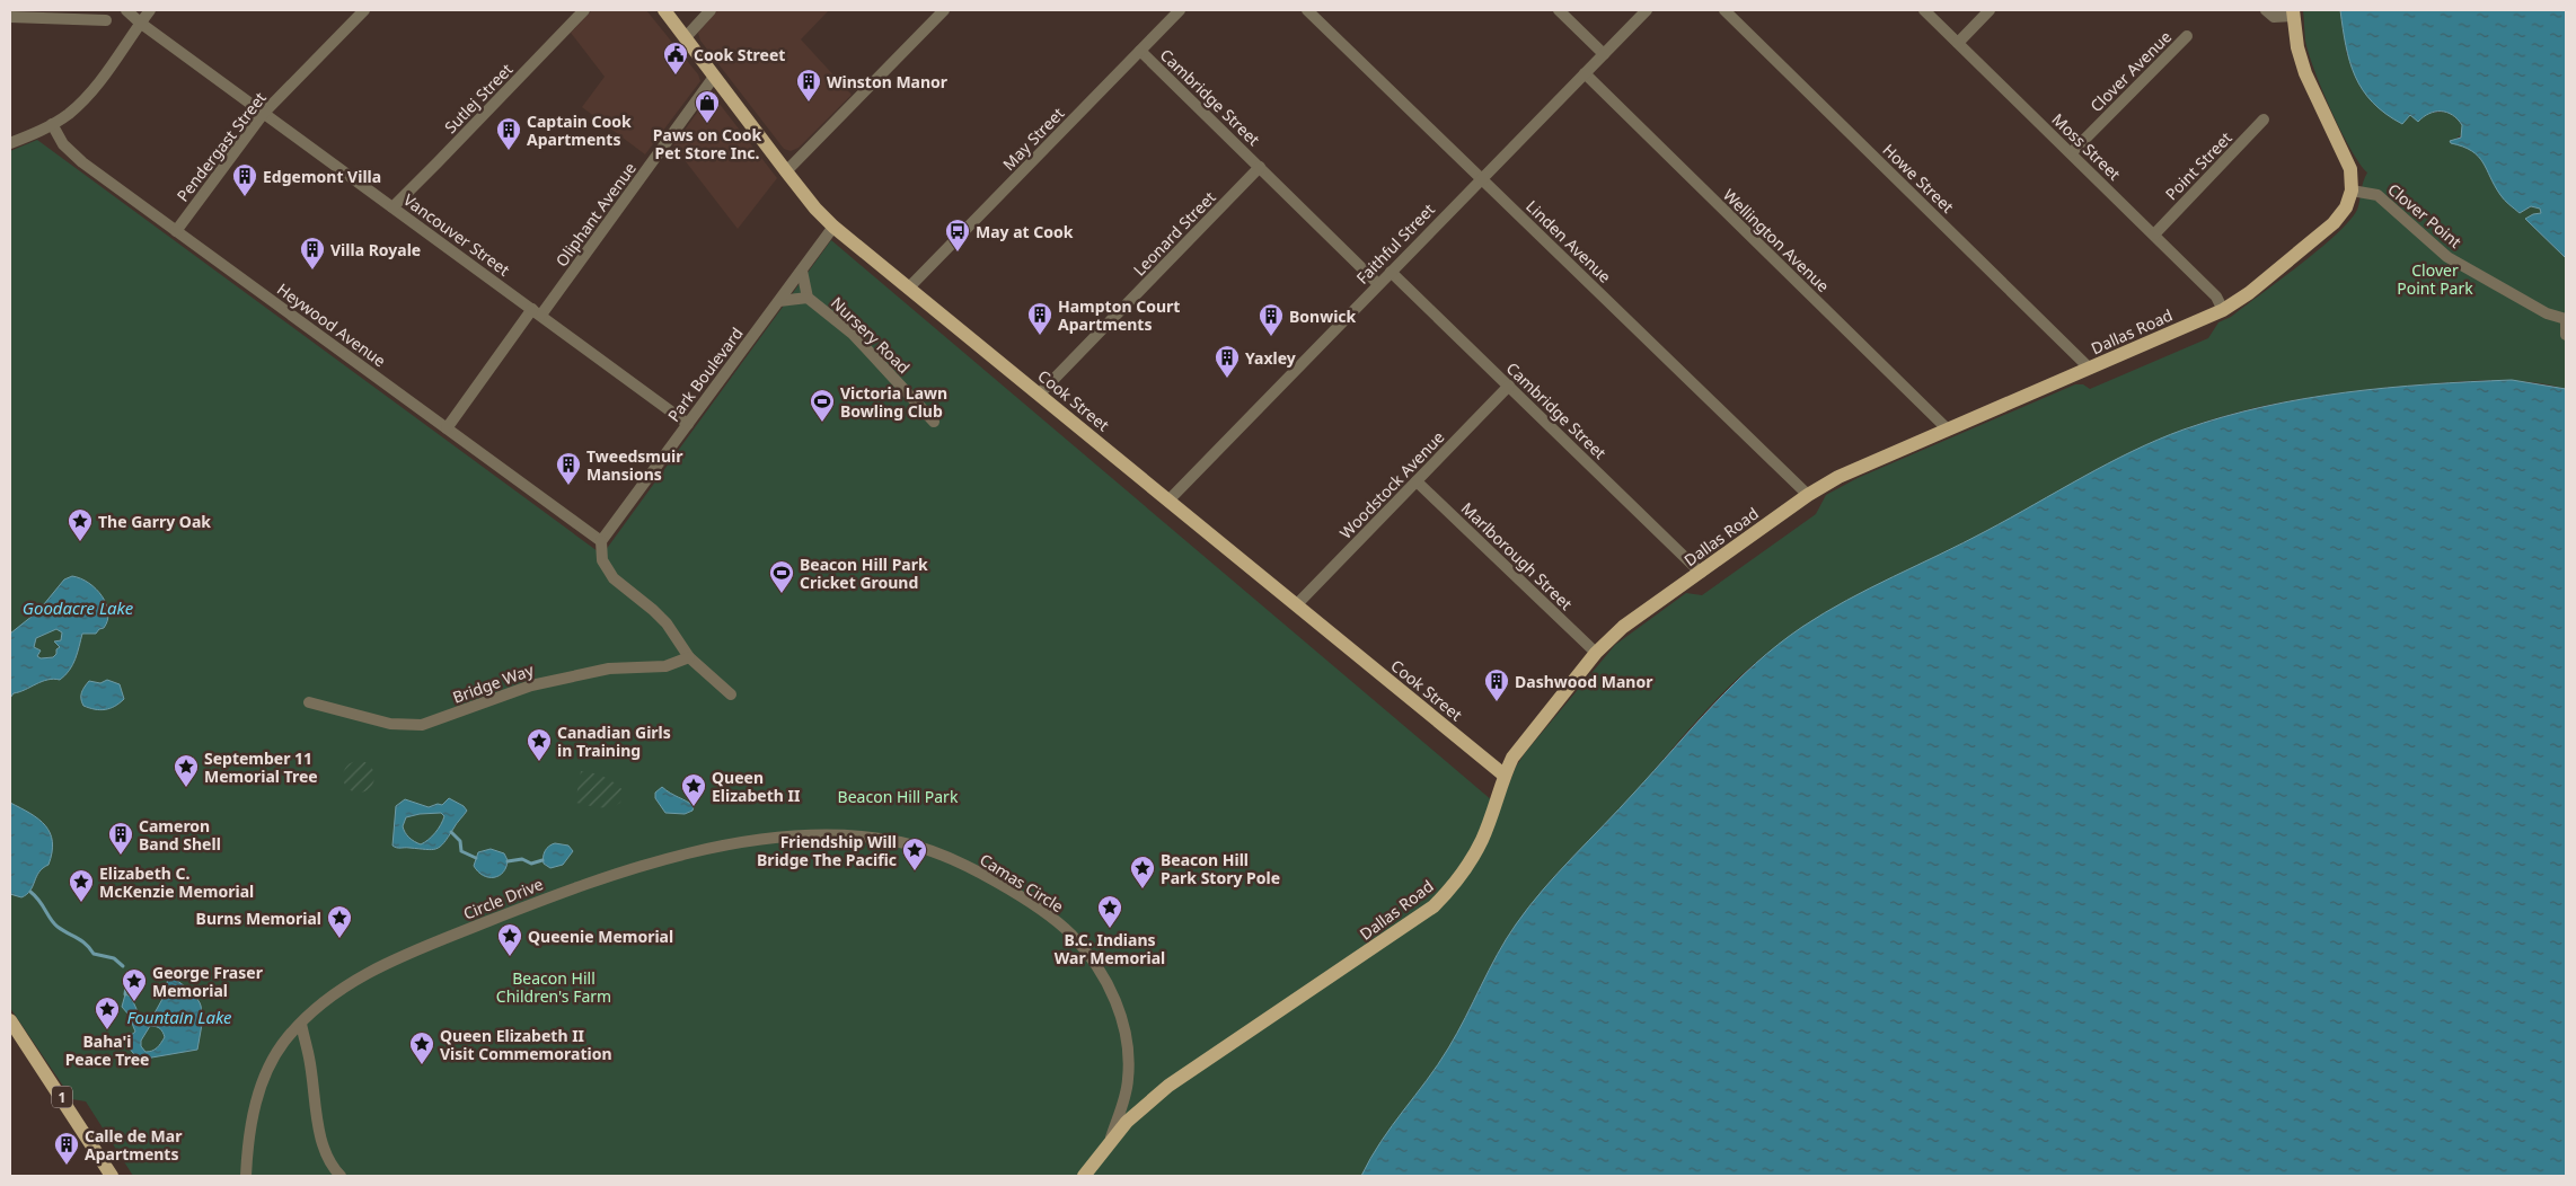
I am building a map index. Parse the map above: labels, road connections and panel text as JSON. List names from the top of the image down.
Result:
{
  "streets": {
    "main road": ["Dallas Road", "Cook Street", "1"],
    "street": [
      "Clover Avenue",
      "Cambridge Street",
      "Sutlej Street",
      "May Street",
      "Pendergast Street",
      "Moss Street",
      "Point Street",
      "Howe Street",
      "Oliphant Avenue",
      "Clover Point",
      "Leonard Street",
      "Vancouver Street",
      "Wellington Avenue",
      "Linden Avenue",
      "Faithful Street",
      "Heywood Avenue",
      "Nursery Road",
      "Park Boulevard",
      "Woodstock Avenue",
      "Marlborough Street",
      "Bridge Way",
      "Camas Circle",
      "Circle Drive"
    ]
  },
  "crossings": [
    ["Clover Avenue", "Moss Street"],
    ["Cambridge Street", "May Street"],
    ["Cambridge Street", "Leonard Street"],
    ["Cambridge Street", "Faithful Street"],
    ["Cambridge Street", "Dallas Road"],
    ["Cambridge Street", "Woodstock Avenue"],
    ["Sutlej Street", "Vancouver Street"],
    ["May Street", "Cook Street"],
    ["Pendergast Street", "Vancouver Street"],
    ["Pendergast Street", "Heywood Avenue"],
    ["Moss Street", "Point Street"],
    ["Moss Street", "Dallas Road"],
    ["Howe Street", "Dallas Road"],
    ["Oliphant Avenue", "Vancouver Street"],
    ["Oliphant Avenue", "Heywood Avenue"],
    ["Oliphant Avenue", "Cook Street"],
    ["Clover Point", "Dallas Road"],
    ["Leonard Street", "Cook Street"],
    ["Vancouver Street", "Park Boulevard"],
    ["Wellington Avenue", "Faithful Street"],
    ["Wellington Avenue", "Dallas Road"],
    ["Linden Avenue", "Faithful Street"],
    ["Linden Avenue", "Dallas Road"],
    ["Faithful Street", "Cook Street"],
    ["Heywood Avenue", "Park Boulevard"],
    ["Dallas Road", "Cook Street"],
    ["Dallas Road", "Marlborough Street"],
    ["Dallas Road", "Camas Circle"],
    ["Nursery Road", "Park Boulevard"],
    ["Park Boulevard", "Cook Street"],
    ["Cook Street", "Woodstock Avenue"],
    ["Woodstock Avenue", "Marlborough Street"],
    ["Camas Circle", "Circle Drive"]
  ],
  "water": ["Goodacre Lake", "Fountain Lake"],
  "parks": ["Clover Point Park", "Beacon Hill Park", "Beacon Hill Children's Farm"],
  "places": {
    "public building": ["Cook Street"],
    "building": [
      "Winston Manor",
      "Captain Cook Apartments",
      "Edgemont Villa",
      "Villa Royale",
      "Hampton Court Apartments",
      "Bonwick",
      "Yaxley",
      "Tweedsmuir Mansions",
      "Dashwood Manor",
      "Cameron Band Shell",
      "Calle de Mar Apartments"
    ],
    "shop": ["Paws on Cook Pet Store Inc."],
    "bus stop": ["May at Cook"],
    "sports": ["Victoria Lawn Bowling Club", "Beacon Hill Park Cricket Ground"],
    "place": [
      "The Garry Oak",
      "Canadian Girls in Training",
      "September 11 Memorial Tree",
      "Queen Elizabeth II",
      "Friendship Will Bridge The Pacific",
      "Beacon Hill Park Story Pole",
      "Elizabeth C. McKenzie Memorial",
      "B.C. Indians War Memorial",
      "Burns Memorial",
      "Queenie Memorial",
      "George Fraser Memorial",
      "Baha'i Peace Tree",
      "Queen Elizabeth II Visit Commemoration"
    ]
  }
}
